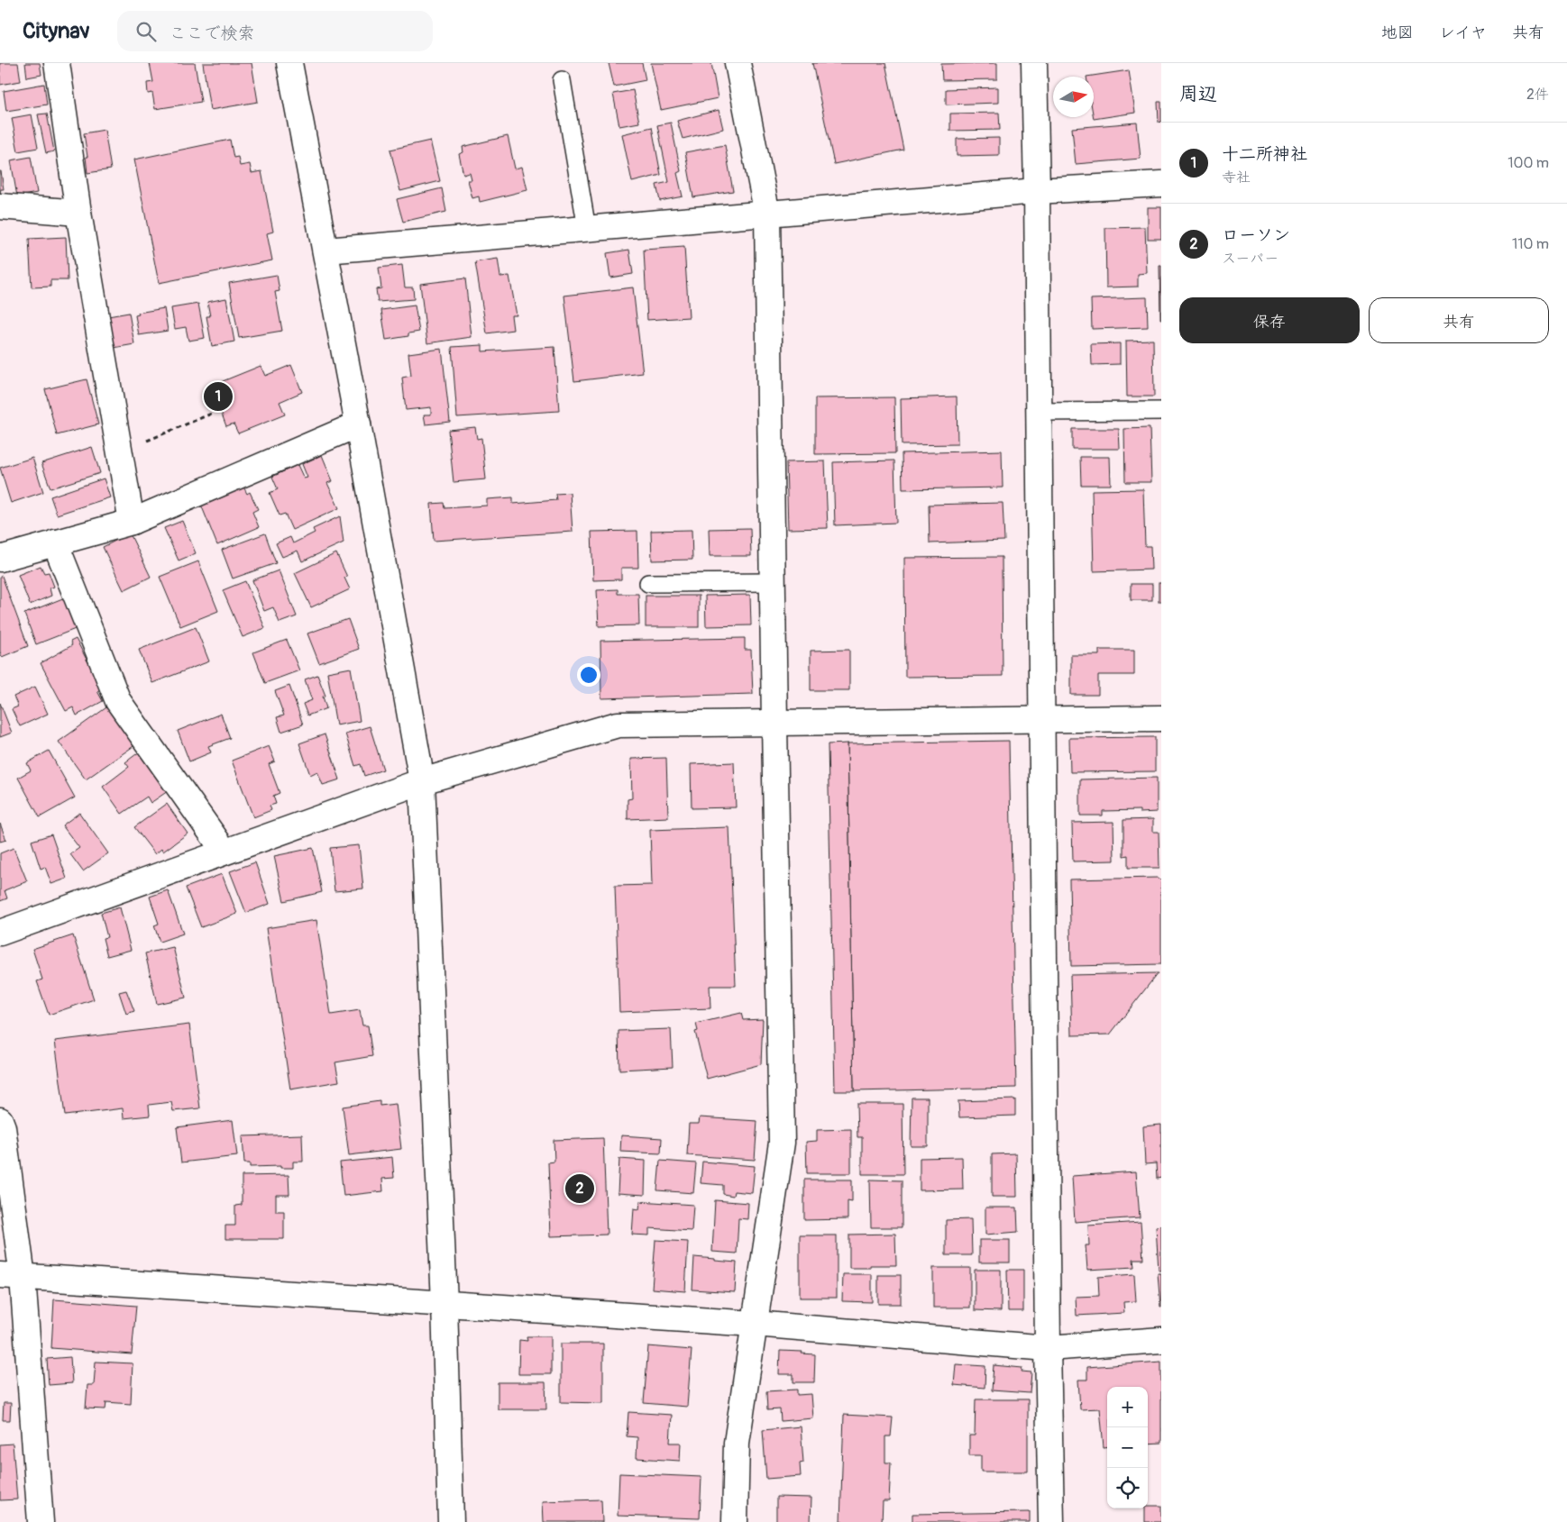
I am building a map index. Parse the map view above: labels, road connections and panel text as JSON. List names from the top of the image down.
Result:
{
  "north": "right",
  "page": {
    "header": "Citynav",
    "search": "ここで検索",
    "nav": ["地図", "レイヤ", "共有"],
    "heading": ["周辺", "2件"],
    "list": [
      {
        "mark": "1",
        "name": "十二所神社",
        "note": "寺社",
        "value": "100 m"
      },
      {
        "mark": "2",
        "name": "ローソン",
        "note": "スーパー",
        "value": "110 m"
      }
    ],
    "buttons": ["保存", "共有"],
    "pins": ["1", "2"],
    "map_buttons": ["+", "−"]
  }
}
